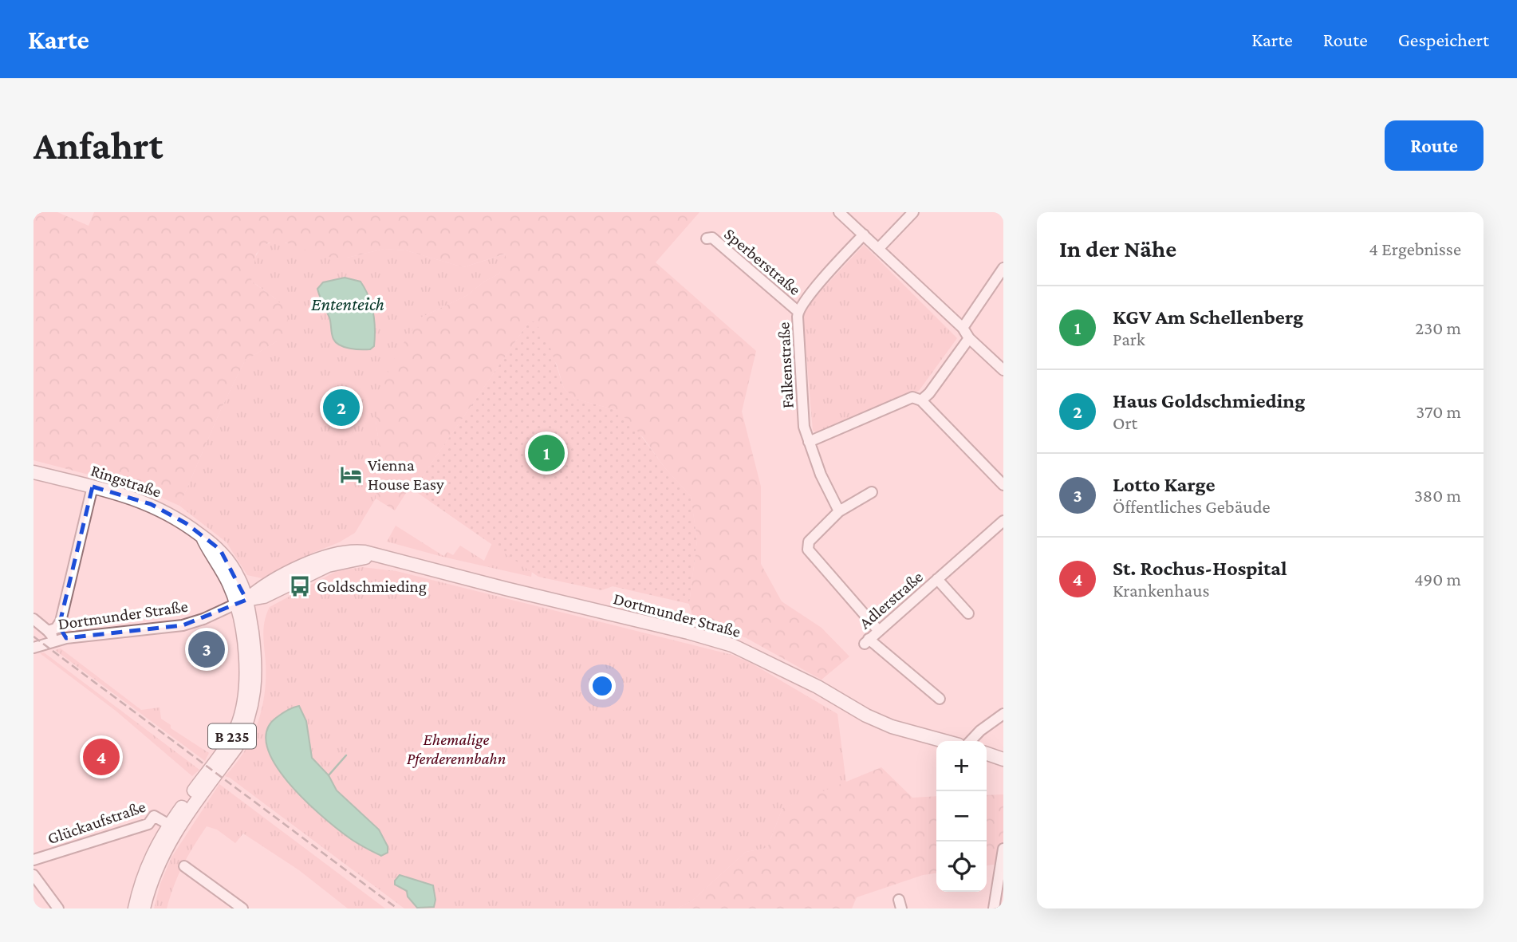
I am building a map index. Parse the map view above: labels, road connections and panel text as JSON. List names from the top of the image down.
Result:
{
  "streets": {
    "main road": ["Ringstraße", "Dortmunder Straße", "B 235"],
    "street": [
      "Sperberstraße",
      "Falkenstraße",
      "Adlerstraße",
      "Glückaufstraße"
    ]
  },
  "crossings": [
    ["Sperberstraße", "Falkenstraße"],
    ["Ringstraße", "Dortmunder Straße"],
    ["Ringstraße", "B 235"],
    ["Dortmunder Straße", "B 235"],
    ["B 235", "Glückaufstraße"]
  ],
  "water": ["Ententeich"],
  "parks": ["Ehemalige Pferderennbahn"],
  "places": {
    "hotel": ["Vienna House Easy"],
    "bus stop": ["Goldschmieding"]
  },
  "page": {
    "header": "Karte",
    "nav": ["Karte", "Route", "Gespeichert"],
    "buttons": "Route",
    "title": "Anfahrt",
    "heading": ["In der Nähe", "4 Ergebnisse"],
    "list": [
      {
        "mark": "1",
        "name": "KGV Am Schellenberg",
        "note": "Park",
        "value": "230 m"
      },
      {
        "mark": "2",
        "name": "Haus Goldschmieding",
        "note": "Ort",
        "value": "370 m"
      },
      {
        "mark": "3",
        "name": "Lotto Karge",
        "note": "Öffentliches Gebäude",
        "value": "380 m"
      },
      {
        "mark": "4",
        "name": "St. Rochus-Hospital",
        "note": "Krankenhaus",
        "value": "490 m"
      }
    ],
    "pins": [
      "2",
      "1",
      "3",
      "4"
    ],
    "map_buttons": ["+", "−"]
  }
}
